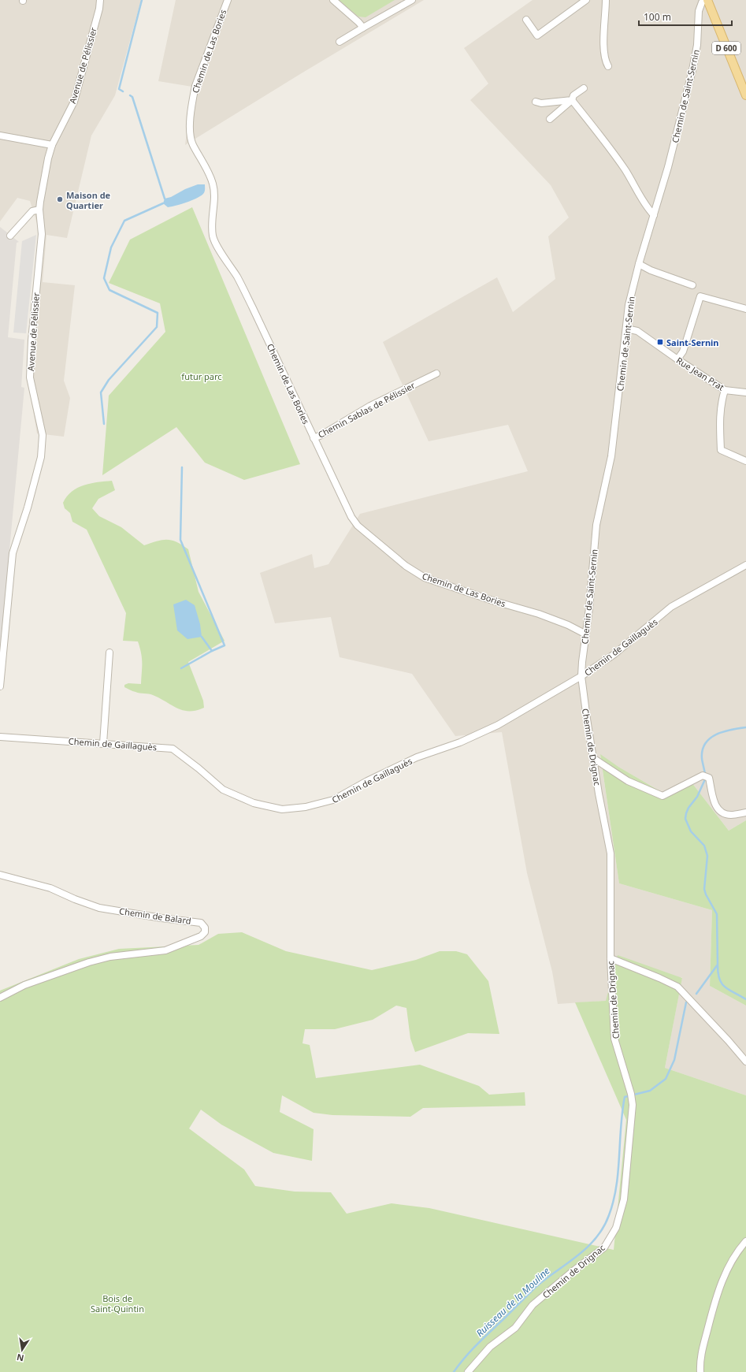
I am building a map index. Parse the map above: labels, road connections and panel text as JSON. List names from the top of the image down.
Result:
{
  "streets": {
    "main road": ["D 600"],
    "street": [
      "Chemin de Las Bories",
      "Avenue de Pélissier",
      "Chemin de Saint-Sernin",
      "Rue Jean Prat",
      "Chemin Sablas de Pélissier",
      "Chemin de Gaillaguès",
      "Chemin de Drignac",
      "Chemin de Balard"
    ]
  },
  "crossings": [
    ["D 600", "Chemin de Saint-Sernin"],
    ["Chemin de Las Bories", "Chemin de Saint-Sernin"],
    ["Chemin de Las Bories", "Chemin Sablas de Pélissier"],
    ["Chemin de Saint-Sernin", "Rue Jean Prat"],
    ["Chemin de Saint-Sernin", "Chemin de Gaillaguès"],
    ["Chemin de Saint-Sernin", "Chemin de Drignac"],
    ["Chemin de Gaillaguès", "Chemin de Drignac"]
  ],
  "water": ["Ruisseau de la Mouline"],
  "parks": ["futur parc", "Bois de Saint-Quintin"],
  "places": {
    "other": ["Maison de Quartier"],
    "transit": ["Saint-Sernin"]
  },
  "scale_bar": "100 m",
  "north": "bottom"
}
